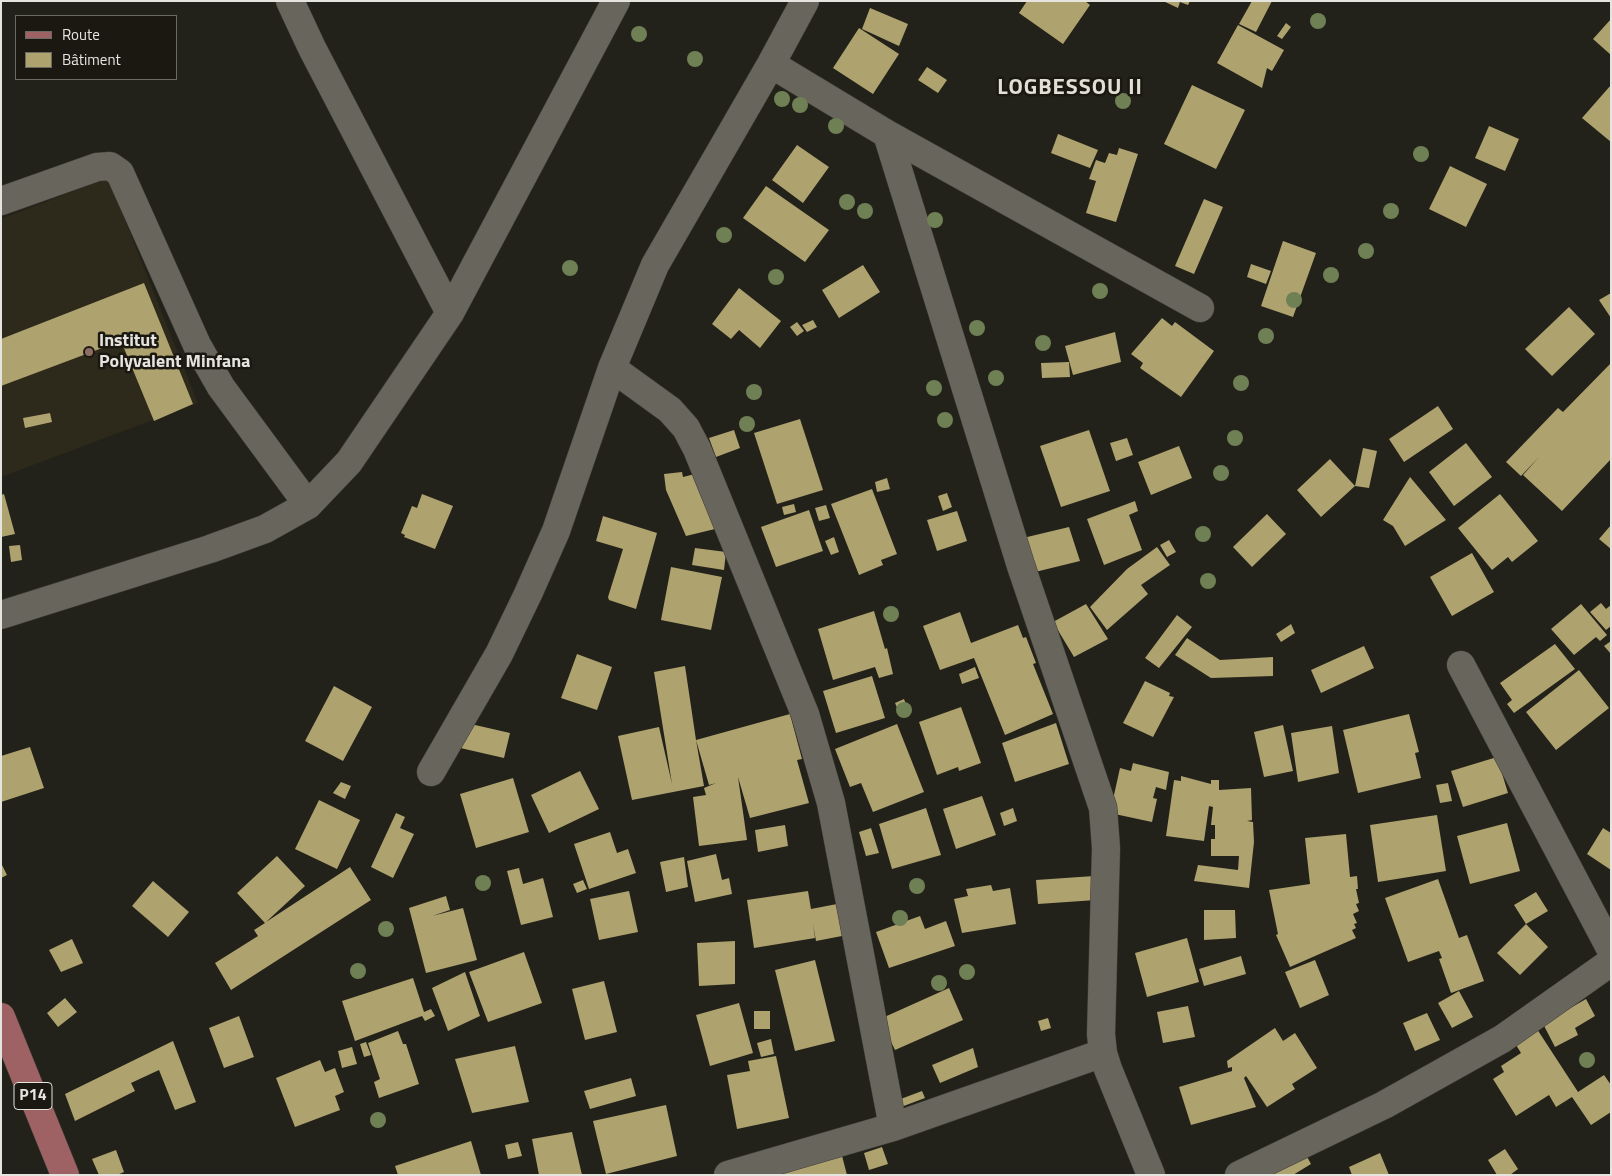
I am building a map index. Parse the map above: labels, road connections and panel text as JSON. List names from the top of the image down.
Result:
{
  "streets": {
    "main road": ["P14"]
  },
  "districts": ["LOGBESSOU II"],
  "places": ["Institut Polyvalent Minfana"],
  "legend": ["Route", "Bâtiment"]
}
